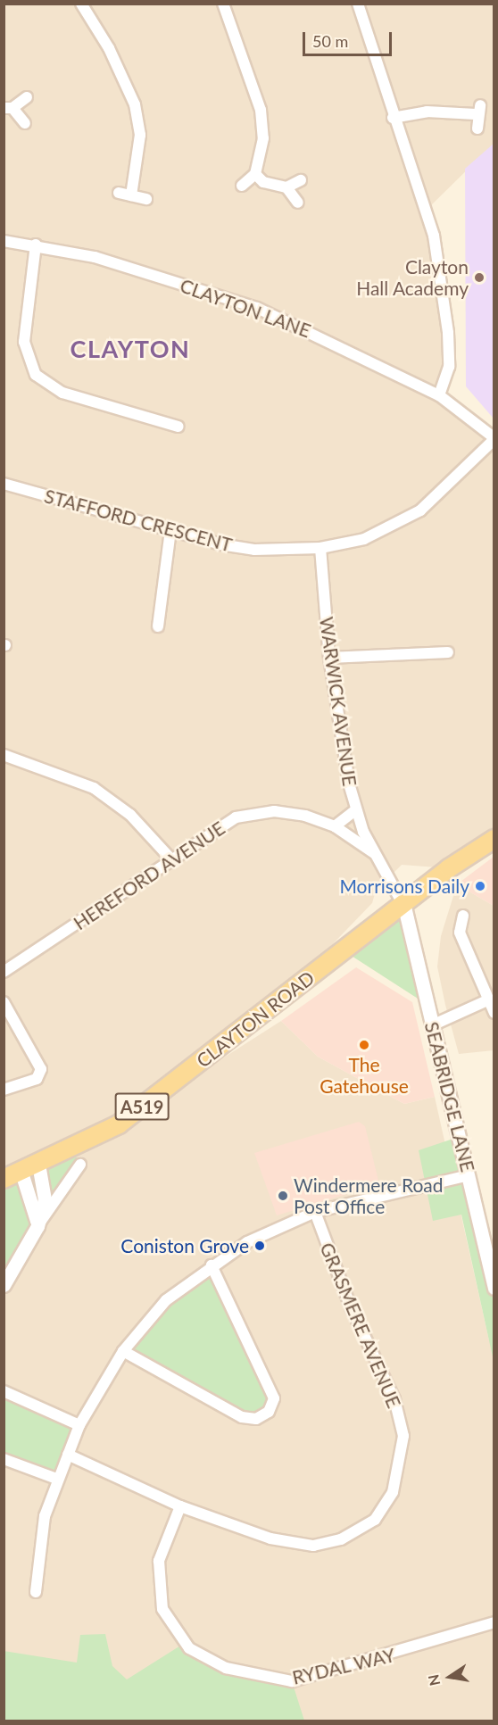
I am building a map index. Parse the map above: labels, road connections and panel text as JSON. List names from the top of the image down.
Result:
{
  "streets": {
    "main road": ["CLAYTON ROAD", "A519"],
    "street": [
      "CLAYTON LANE",
      "STAFFORD CRESCENT",
      "WARWICK AVENUE",
      "HEREFORD AVENUE",
      "SEABRIDGE LANE",
      "GRASMERE AVENUE",
      "RYDAL WAY"
    ]
  },
  "crossings": [
    ["CLAYTON LANE", "STAFFORD CRESCENT"],
    ["STAFFORD CRESCENT", "WARWICK AVENUE"],
    ["WARWICK AVENUE", "HEREFORD AVENUE"],
    ["WARWICK AVENUE", "CLAYTON ROAD"],
    ["WARWICK AVENUE", "SEABRIDGE LANE"],
    ["CLAYTON ROAD", "SEABRIDGE LANE"],
    ["GRASMERE AVENUE", "RYDAL WAY"]
  ],
  "districts": ["CLAYTON"],
  "places": [
    "Clayton Hall Academy",
    "Morrisons Daily",
    "The Gatehouse",
    "Windermere Road Post Office",
    "Coniston Grove"
  ],
  "scale_bar": "50 m",
  "north": "left"
}
